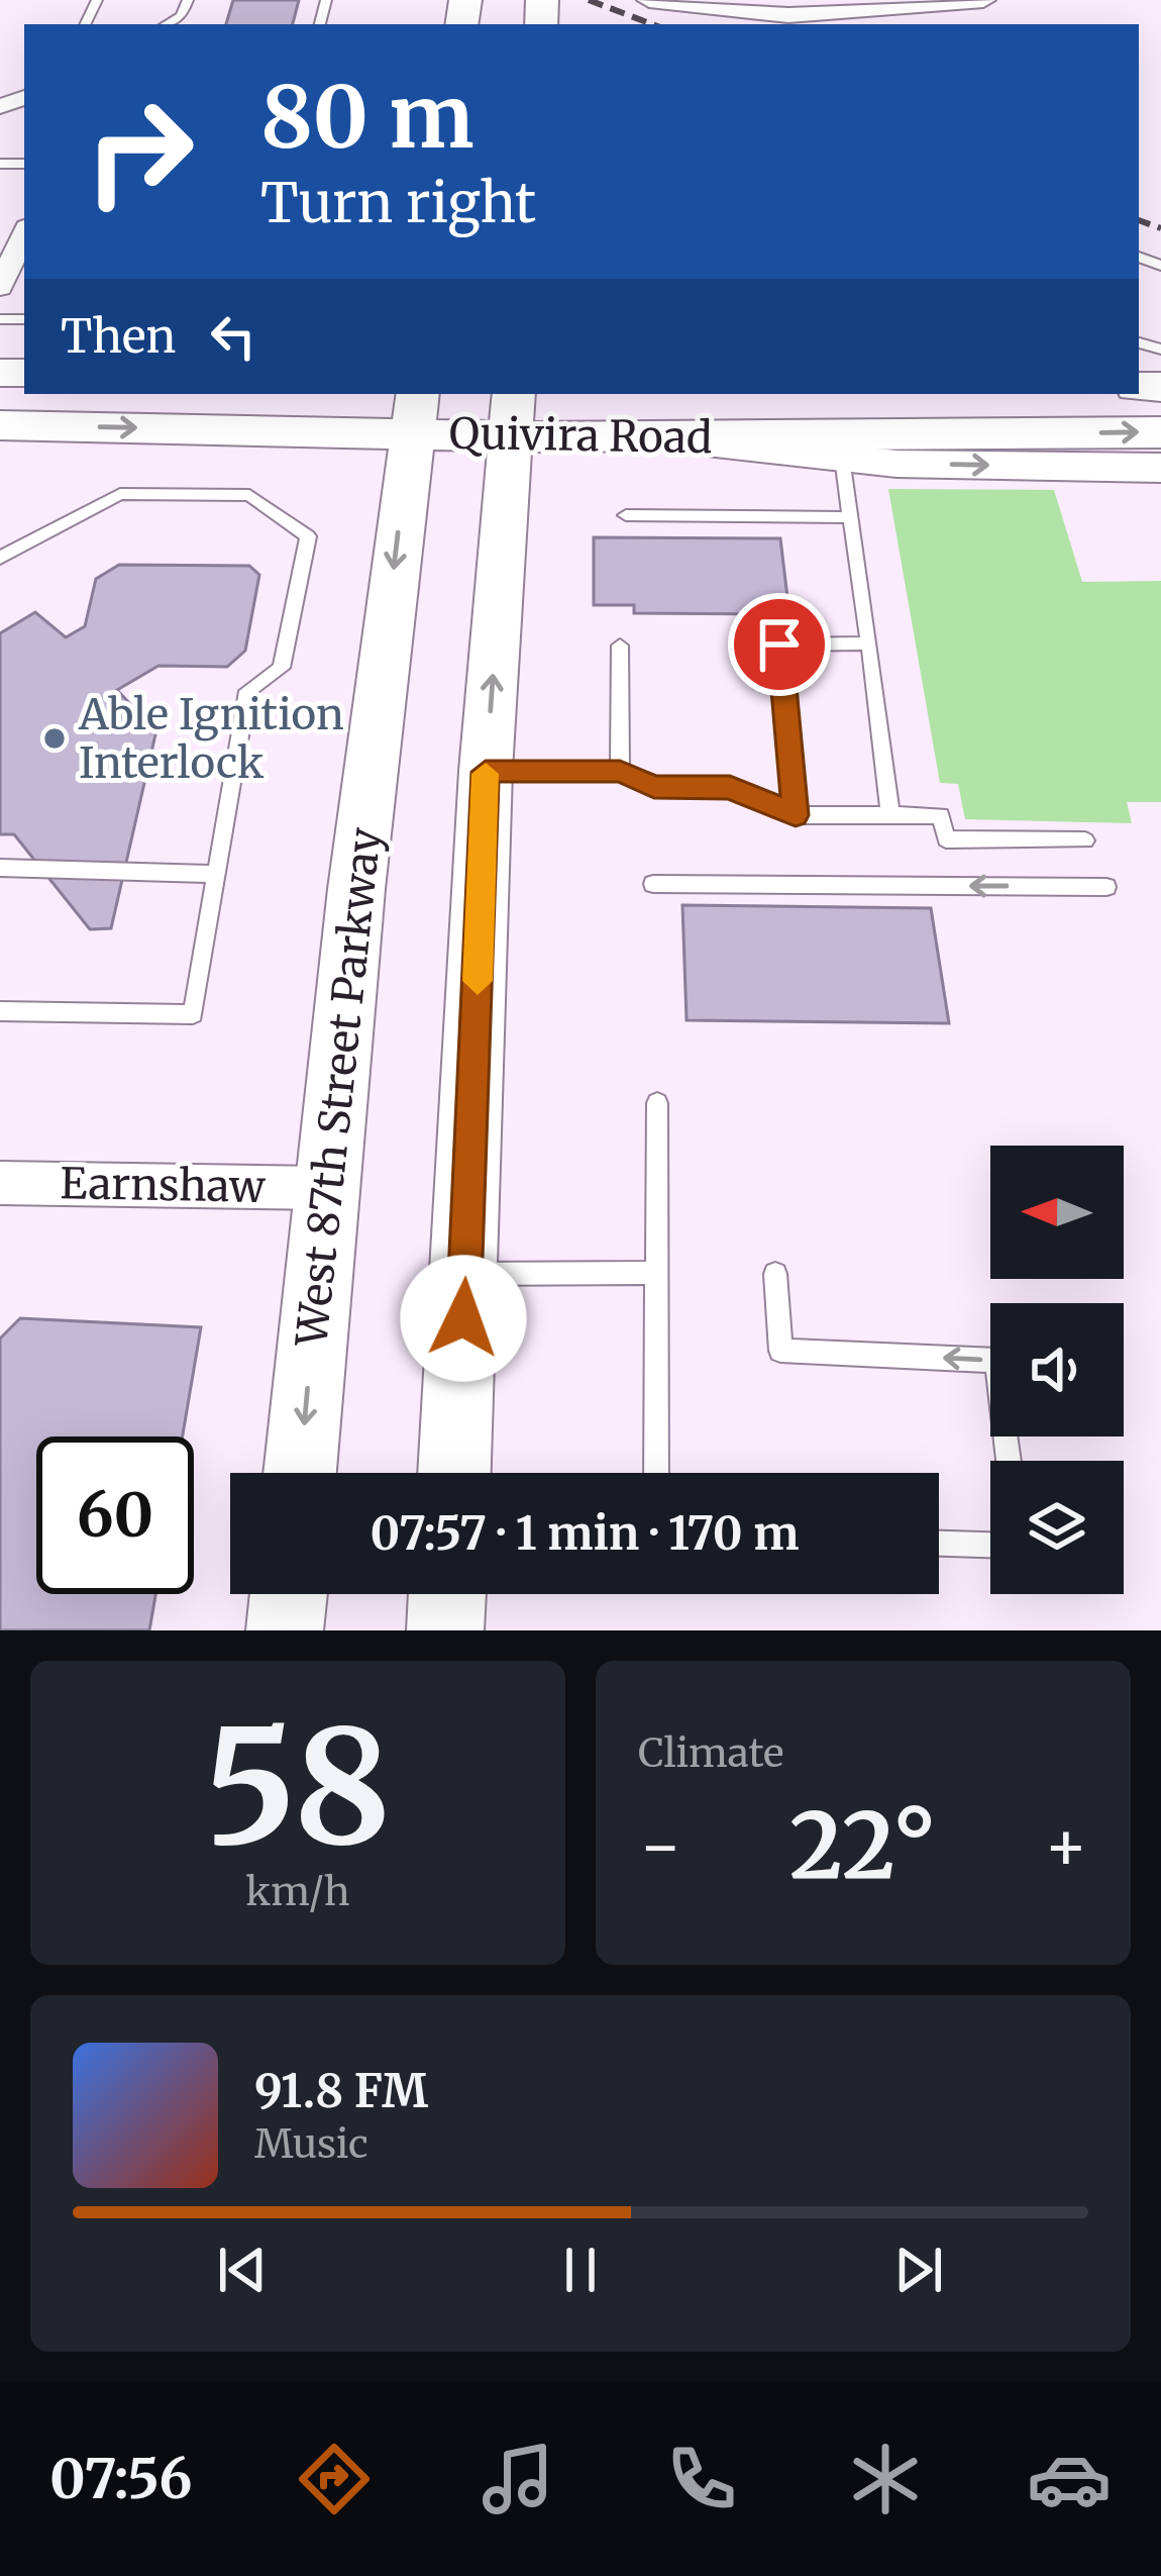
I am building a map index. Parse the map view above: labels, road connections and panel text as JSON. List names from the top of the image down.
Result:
{
  "streets": {
    "main road": ["Quivira Road", "West 87th Street Parkway"],
    "street": ["Earnshaw"]
  },
  "crossings": [
    ["Quivira Road", "West 87th Street Parkway"],
    ["West 87th Street Parkway", "Earnshaw"]
  ],
  "places": ["Able Ignition Interlock"],
  "north": "left",
  "page": {
    "turn": ["80 m", "Turn right"],
    "then": "Then",
    "limit": "60",
    "trip": "07:57 · 1 min · 170 m",
    "tile": [
      ["58", "km/h"],
      "Climate"
    ],
    "heat": ["−", "22°", "+"],
    "song": ["91.8 FM", "Music"],
    "tabs": "07:56"
  }
}
